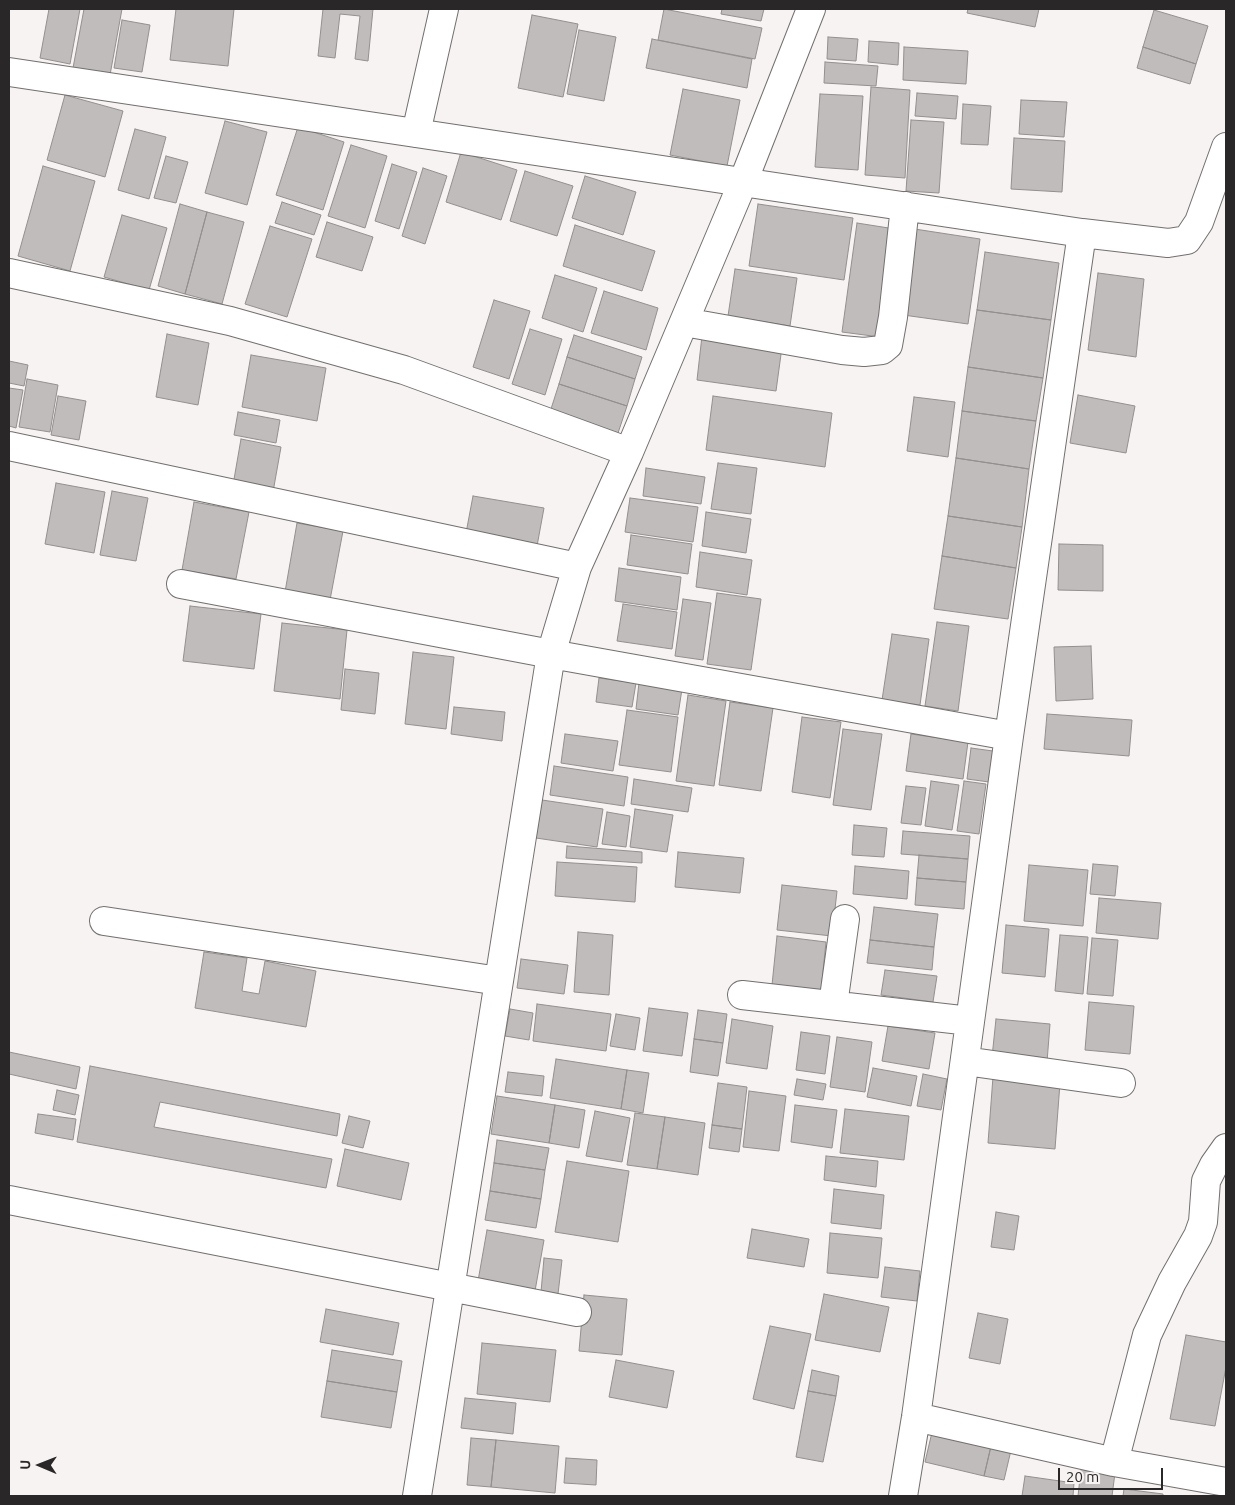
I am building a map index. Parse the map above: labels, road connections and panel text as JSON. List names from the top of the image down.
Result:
{
  "scale_bar": "20 m",
  "north": "left"
}
